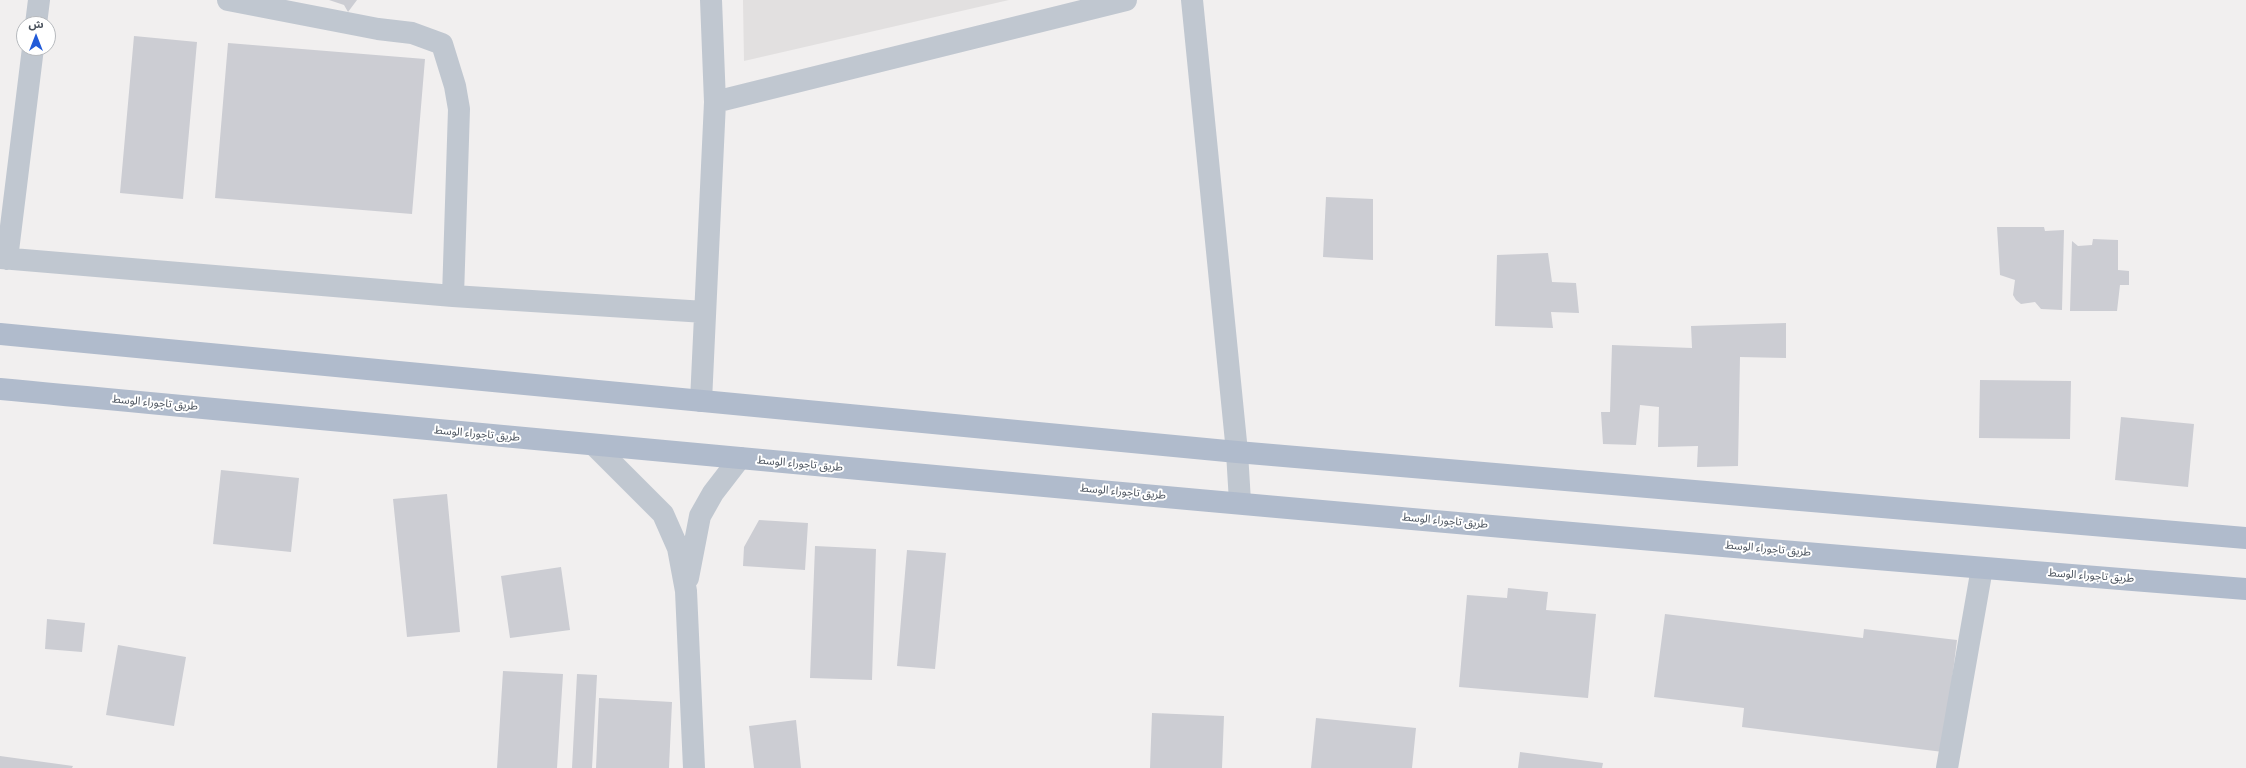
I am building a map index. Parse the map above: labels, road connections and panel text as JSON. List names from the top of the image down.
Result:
{
  "streets": {
    "main road": ["طريق تاجوراء الوسط"]
  },
  "north": "top"
}
